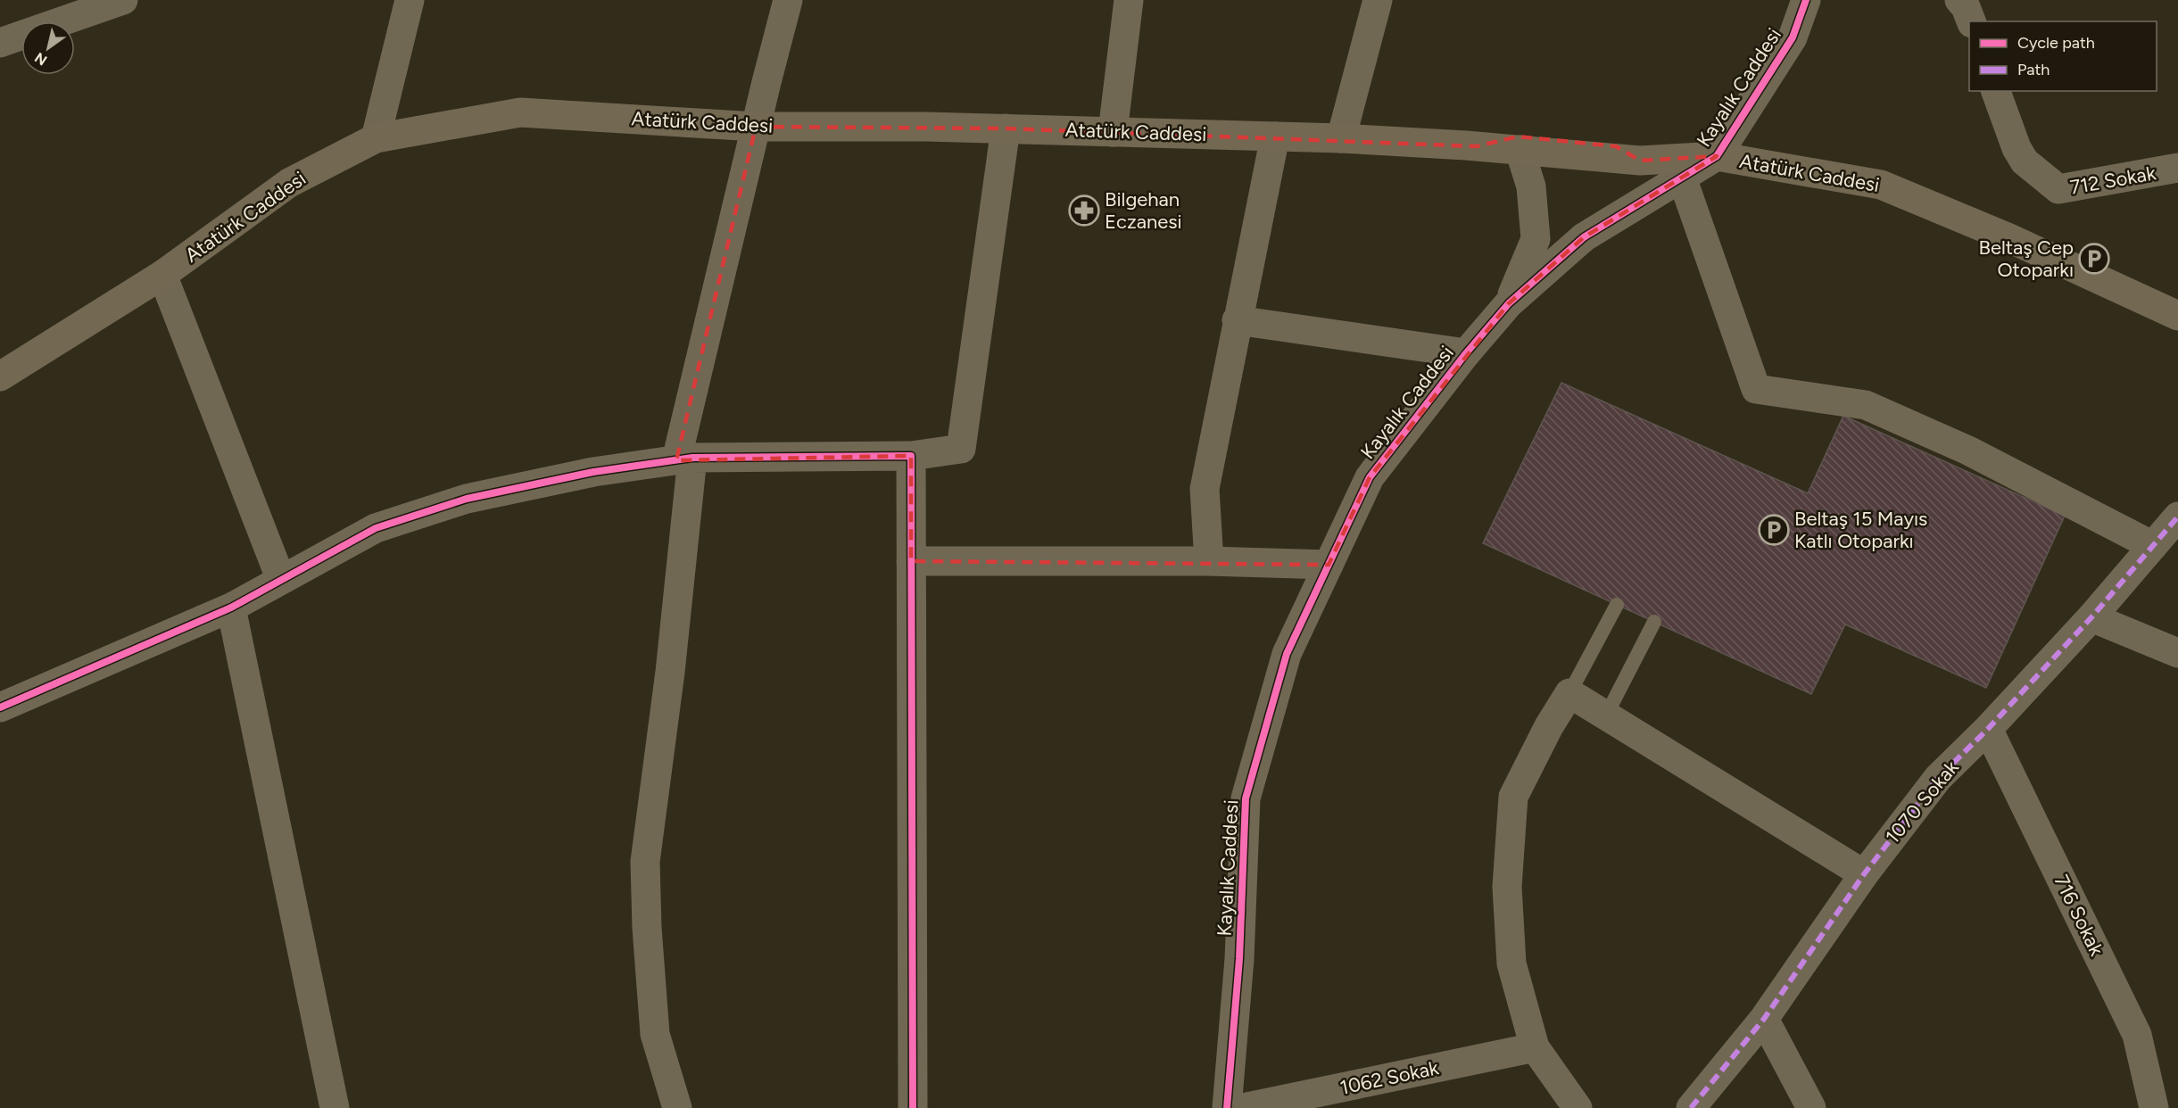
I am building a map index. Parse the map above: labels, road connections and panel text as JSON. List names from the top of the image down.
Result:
{
  "streets": {
    "main road": ["Atatürk Caddesi"],
    "street": [
      "Kayalık Caddesi",
      "712 Sokak",
      "1070 Sokak",
      "716 Sokak",
      "1062 Sokak"
    ]
  },
  "crossings": [
    ["Kayalık Caddesi", "Atatürk Caddesi"],
    ["1070 Sokak", "716 Sokak"]
  ],
  "places": {
    "pharmacy": ["Bilgehan Eczanesi"],
    "parking": ["Beltaş Cep Otoparkı", "Beltaş 15 Mayıs Katlı Otoparkı"]
  },
  "legend": ["Cycle path", "Path"],
  "north": "bottom left"
}
